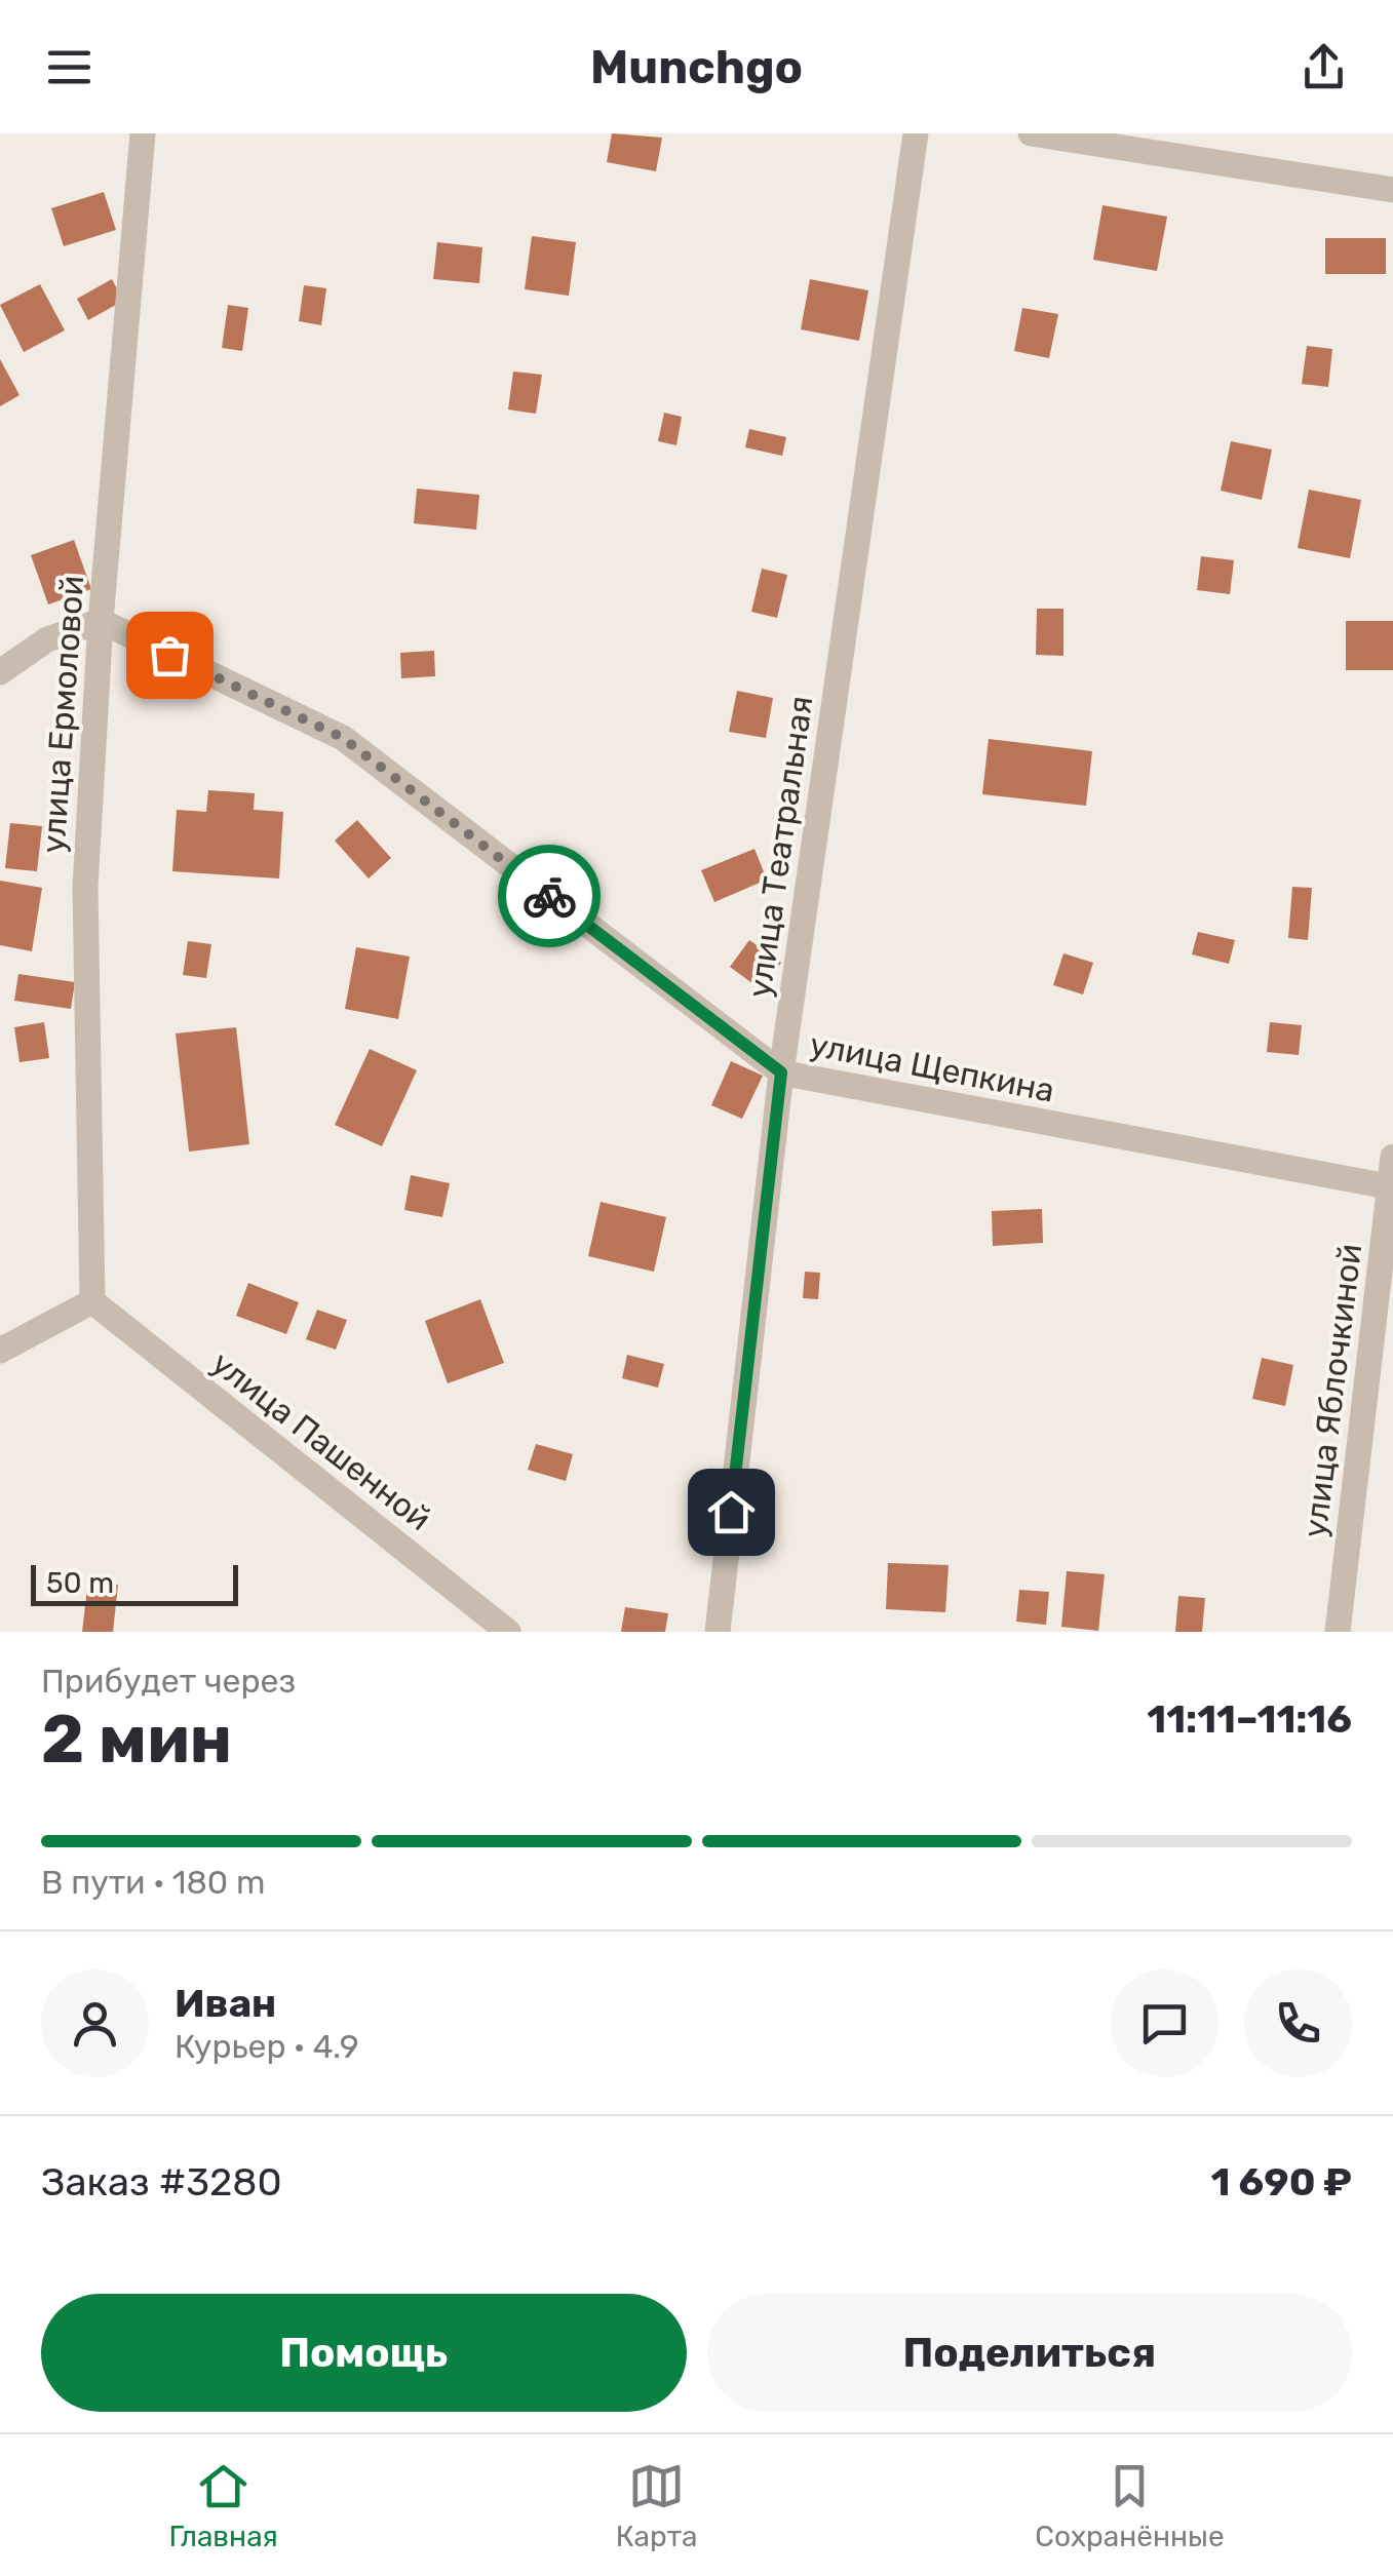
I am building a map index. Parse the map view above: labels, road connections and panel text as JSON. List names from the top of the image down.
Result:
{
  "streets": {
    "street": [
      "улица Ермоловой",
      "улица Театральная",
      "улица Щепкина",
      "улица Яблочкиной",
      "улица Пашенной"
    ]
  },
  "crossings": [
    ["улица Ермоловой", "улица Щепкина"],
    ["улица Ермоловой", "улица Пашенной"],
    ["улица Театральная", "улица Щепкина"],
    ["улица Щепкина", "улица Яблочкиной"]
  ],
  "scale_bar": "50 m",
  "page": {
    "header": "Munchgo",
    "scale": "50 m",
    "heading": ["2 мин", "Прибудет через", "11:11–11:16"],
    "panel": [
      "Иван",
      "Курьер · 4.9",
      "Заказ #3280",
      "1 690 ₽"
    ],
    "bar": "В пути · 180 m",
    "buttons": ["Помощь", "Поделиться"],
    "tabs": ["Главная", "Карта", "Сохранённые"]
  }
}
